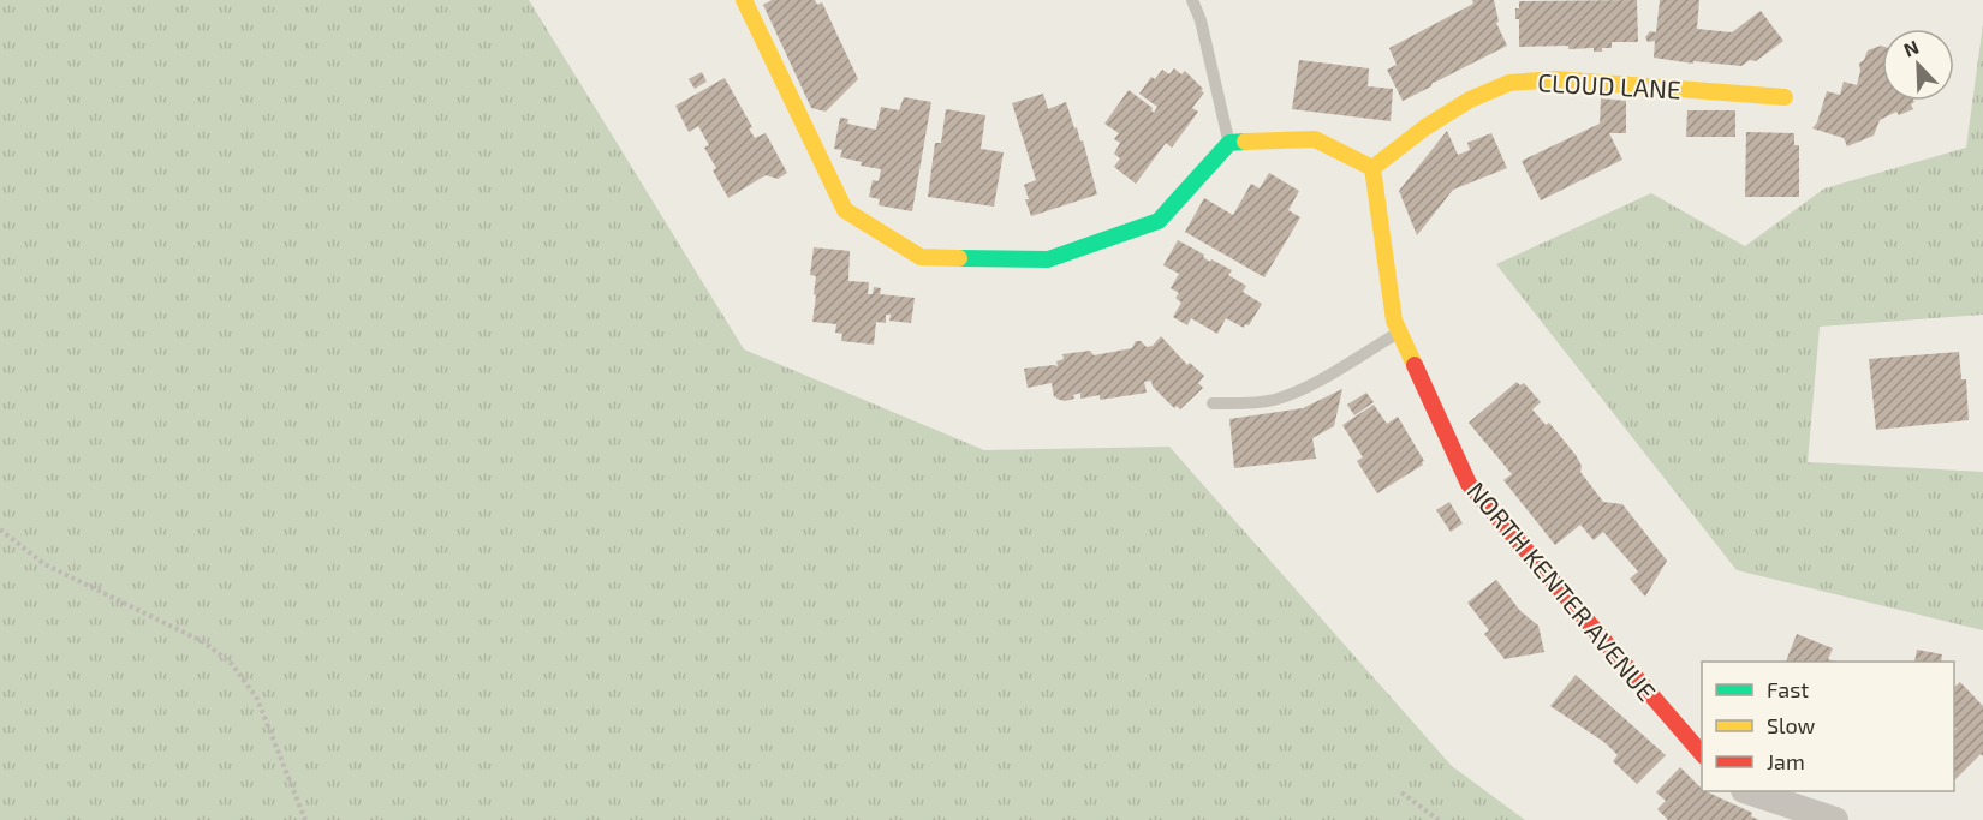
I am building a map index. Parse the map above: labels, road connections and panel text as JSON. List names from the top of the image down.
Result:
{
  "streets": {
    "street": ["CLOUD LANE", "NORTH KENTER AVENUE"]
  },
  "crossings": [
    ["CLOUD LANE", "NORTH KENTER AVENUE"]
  ],
  "legend": ["Fast", "Slow", "Jam"],
  "north": "top left"
}
